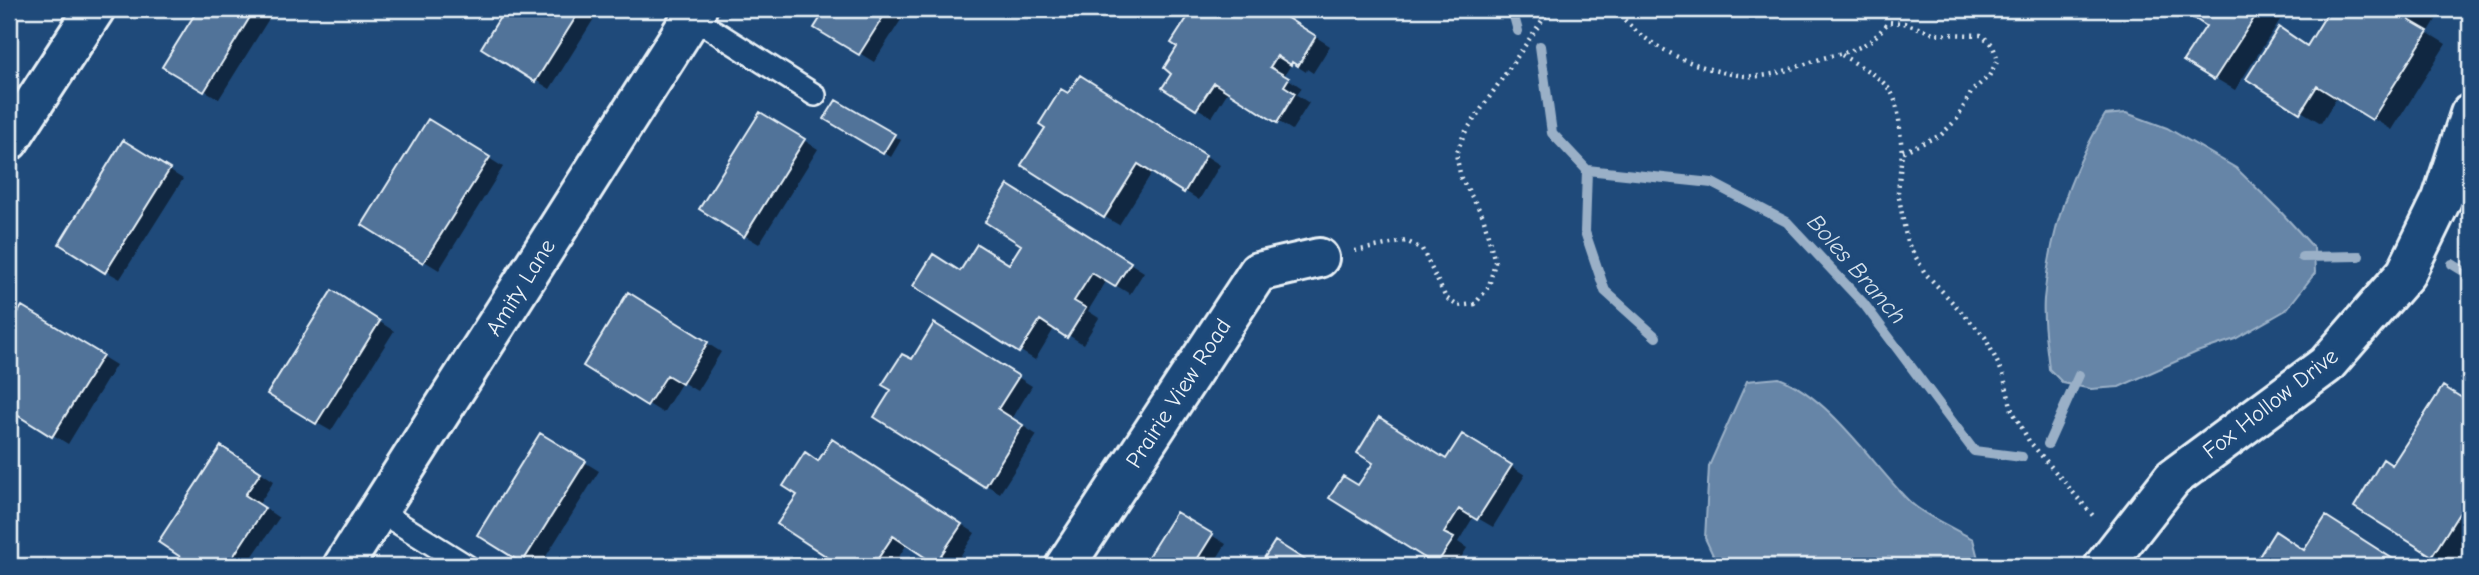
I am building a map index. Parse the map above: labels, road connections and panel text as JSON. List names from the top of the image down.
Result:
{
  "streets": {
    "street": ["Amity Lane", "Prairie View Road", "Fox Hollow Drive"]
  },
  "water": ["Boles Branch"]
}
